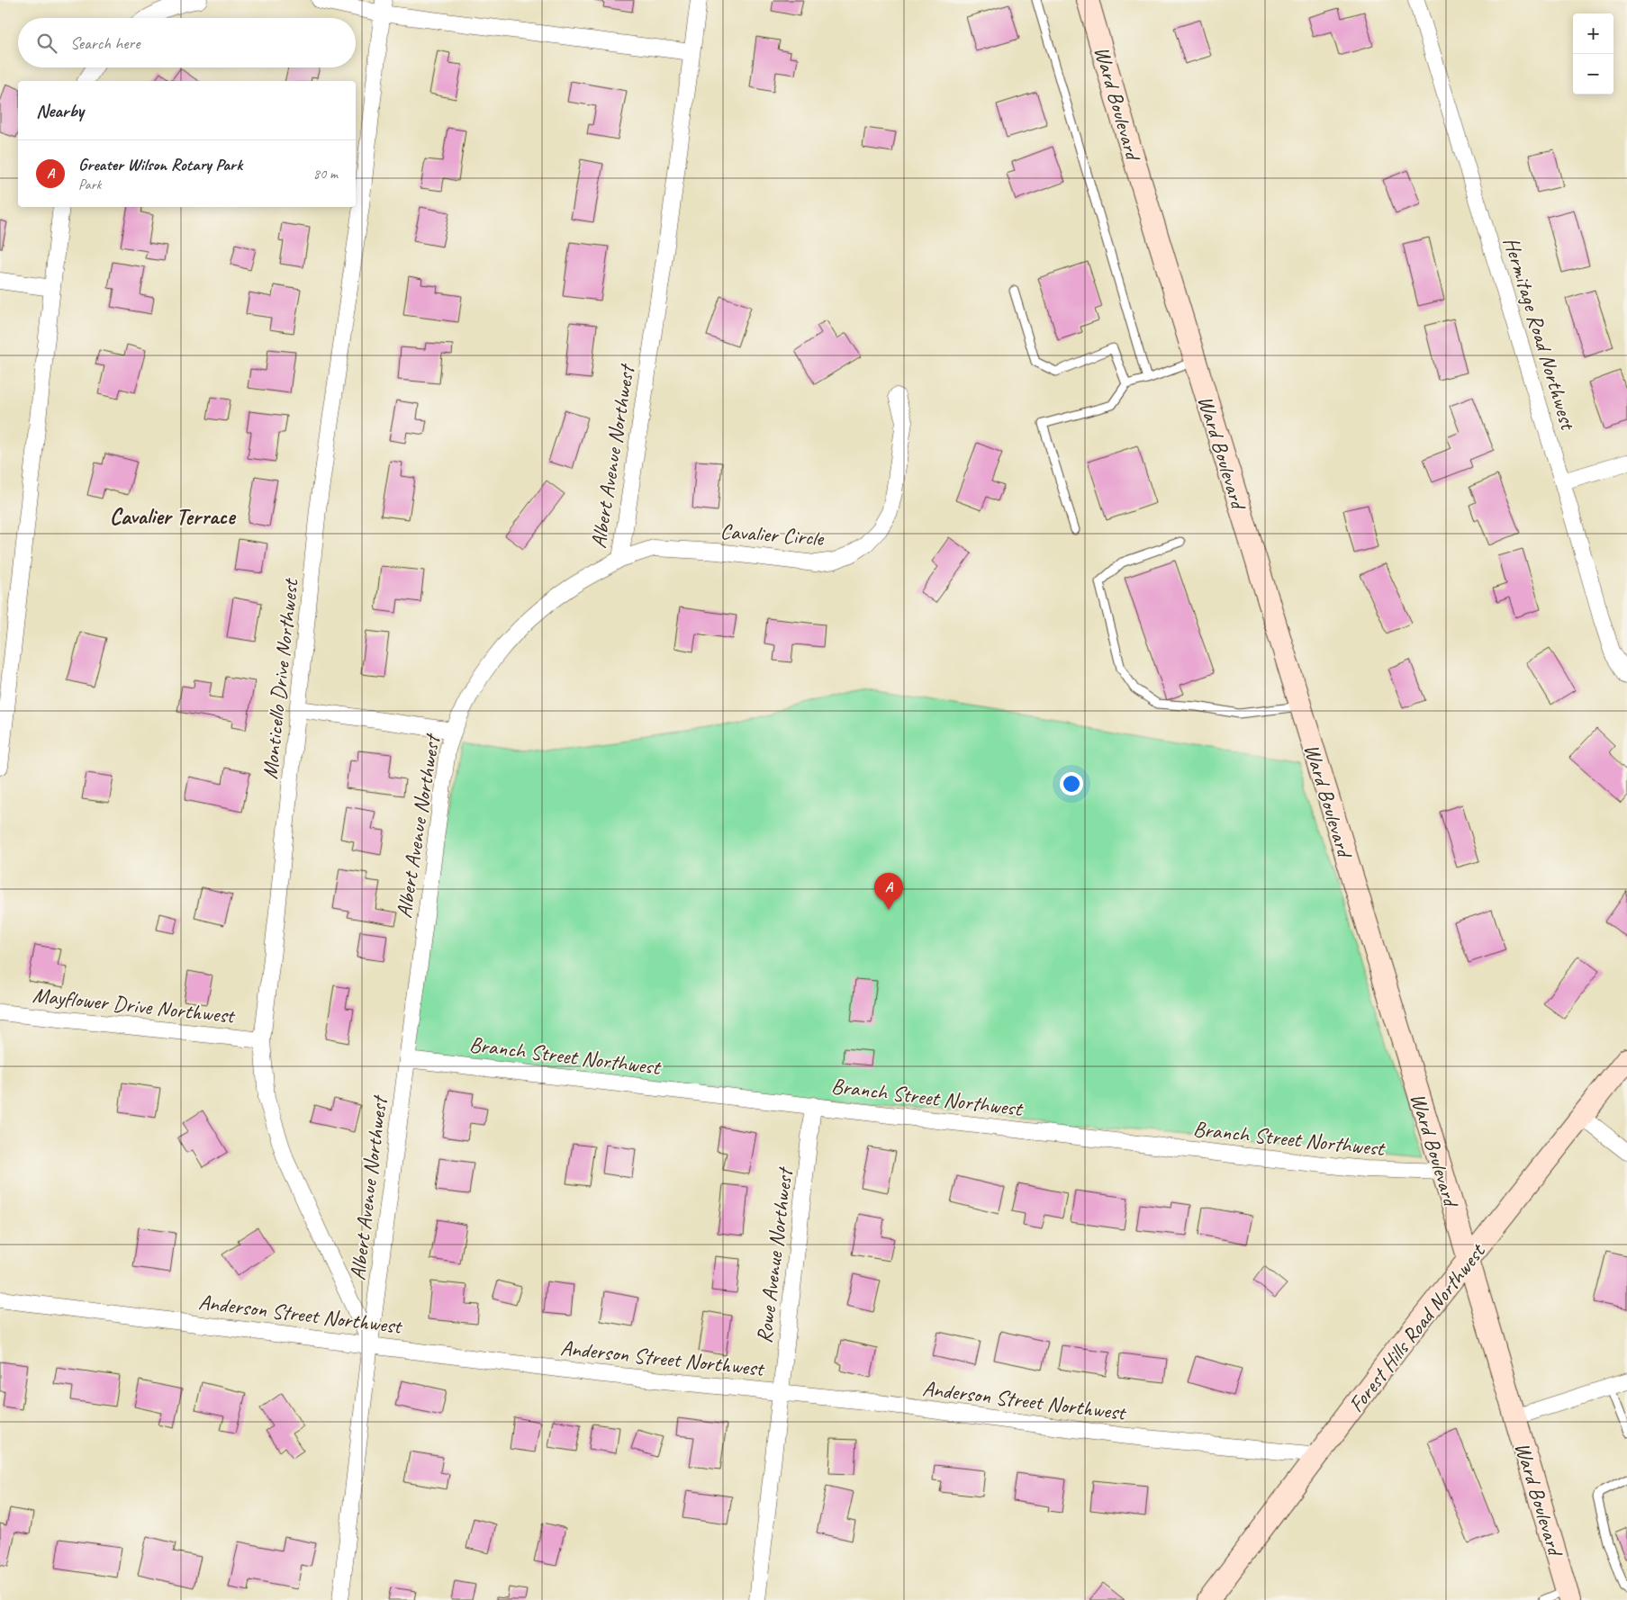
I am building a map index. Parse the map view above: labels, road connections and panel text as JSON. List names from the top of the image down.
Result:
{
  "streets": {
    "main road": ["Ward Boulevard", "Forest Hills Road Northwest"],
    "street": [
      "Hermitage Road Northwest",
      "Albert Avenue Northwest",
      "Cavalier Circle",
      "Monticello Drive Northwest",
      "Mayflower Drive Northwest",
      "Branch Street Northwest",
      "Rowe Avenue Northwest",
      "Anderson Street Northwest"
    ]
  },
  "crossings": [
    ["Ward Boulevard", "Branch Street Northwest"],
    ["Ward Boulevard", "Forest Hills Road Northwest"],
    ["Albert Avenue Northwest", "Cavalier Circle"],
    ["Albert Avenue Northwest", "Monticello Drive Northwest"],
    ["Albert Avenue Northwest", "Branch Street Northwest"],
    ["Albert Avenue Northwest", "Anderson Street Northwest"],
    ["Monticello Drive Northwest", "Mayflower Drive Northwest"],
    ["Monticello Drive Northwest", "Anderson Street Northwest"],
    ["Branch Street Northwest", "Rowe Avenue Northwest"],
    ["Rowe Avenue Northwest", "Anderson Street Northwest"],
    ["Anderson Street Northwest", "Forest Hills Road Northwest"]
  ],
  "districts": ["Cavalier Terrace"],
  "page": {
    "map_buttons": ["+", "−"],
    "search": "Search here",
    "heading": "Nearby",
    "list": [
      {
        "mark": "A",
        "name": "Greater Wilson Rotary Park",
        "note": "Park",
        "value": "80 m"
      }
    ],
    "pins": "A"
  }
}
